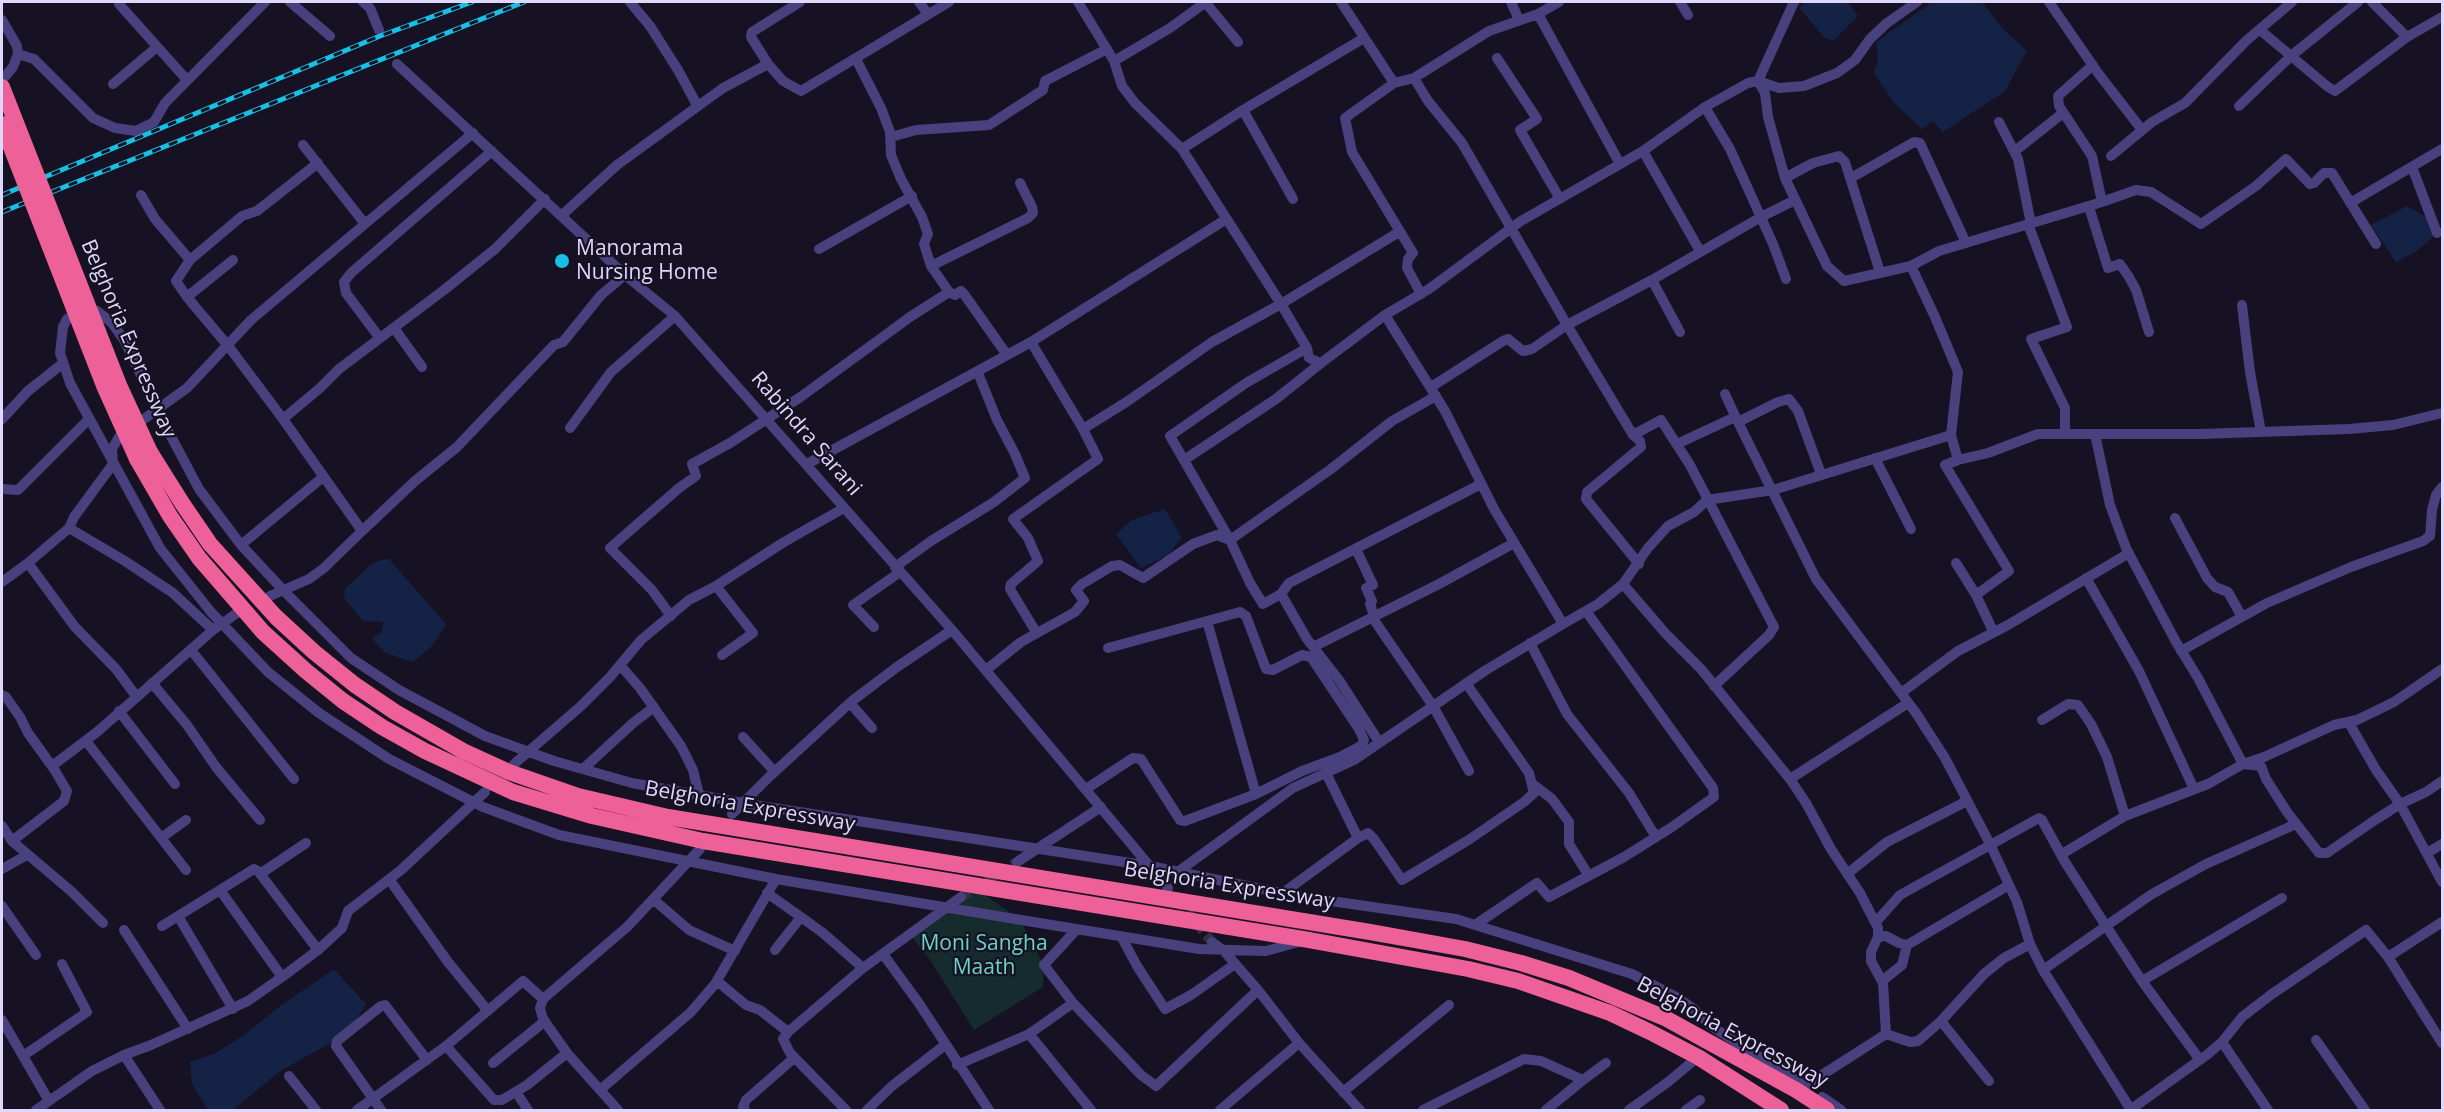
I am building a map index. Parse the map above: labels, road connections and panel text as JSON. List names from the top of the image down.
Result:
{
  "streets": {
    "highway": ["Belghoria Expressway"],
    "street": ["Rabindra Sarani"]
  },
  "parks": ["Moni Sangha Maath"],
  "places": ["Manorama Nursing Home"]
}
